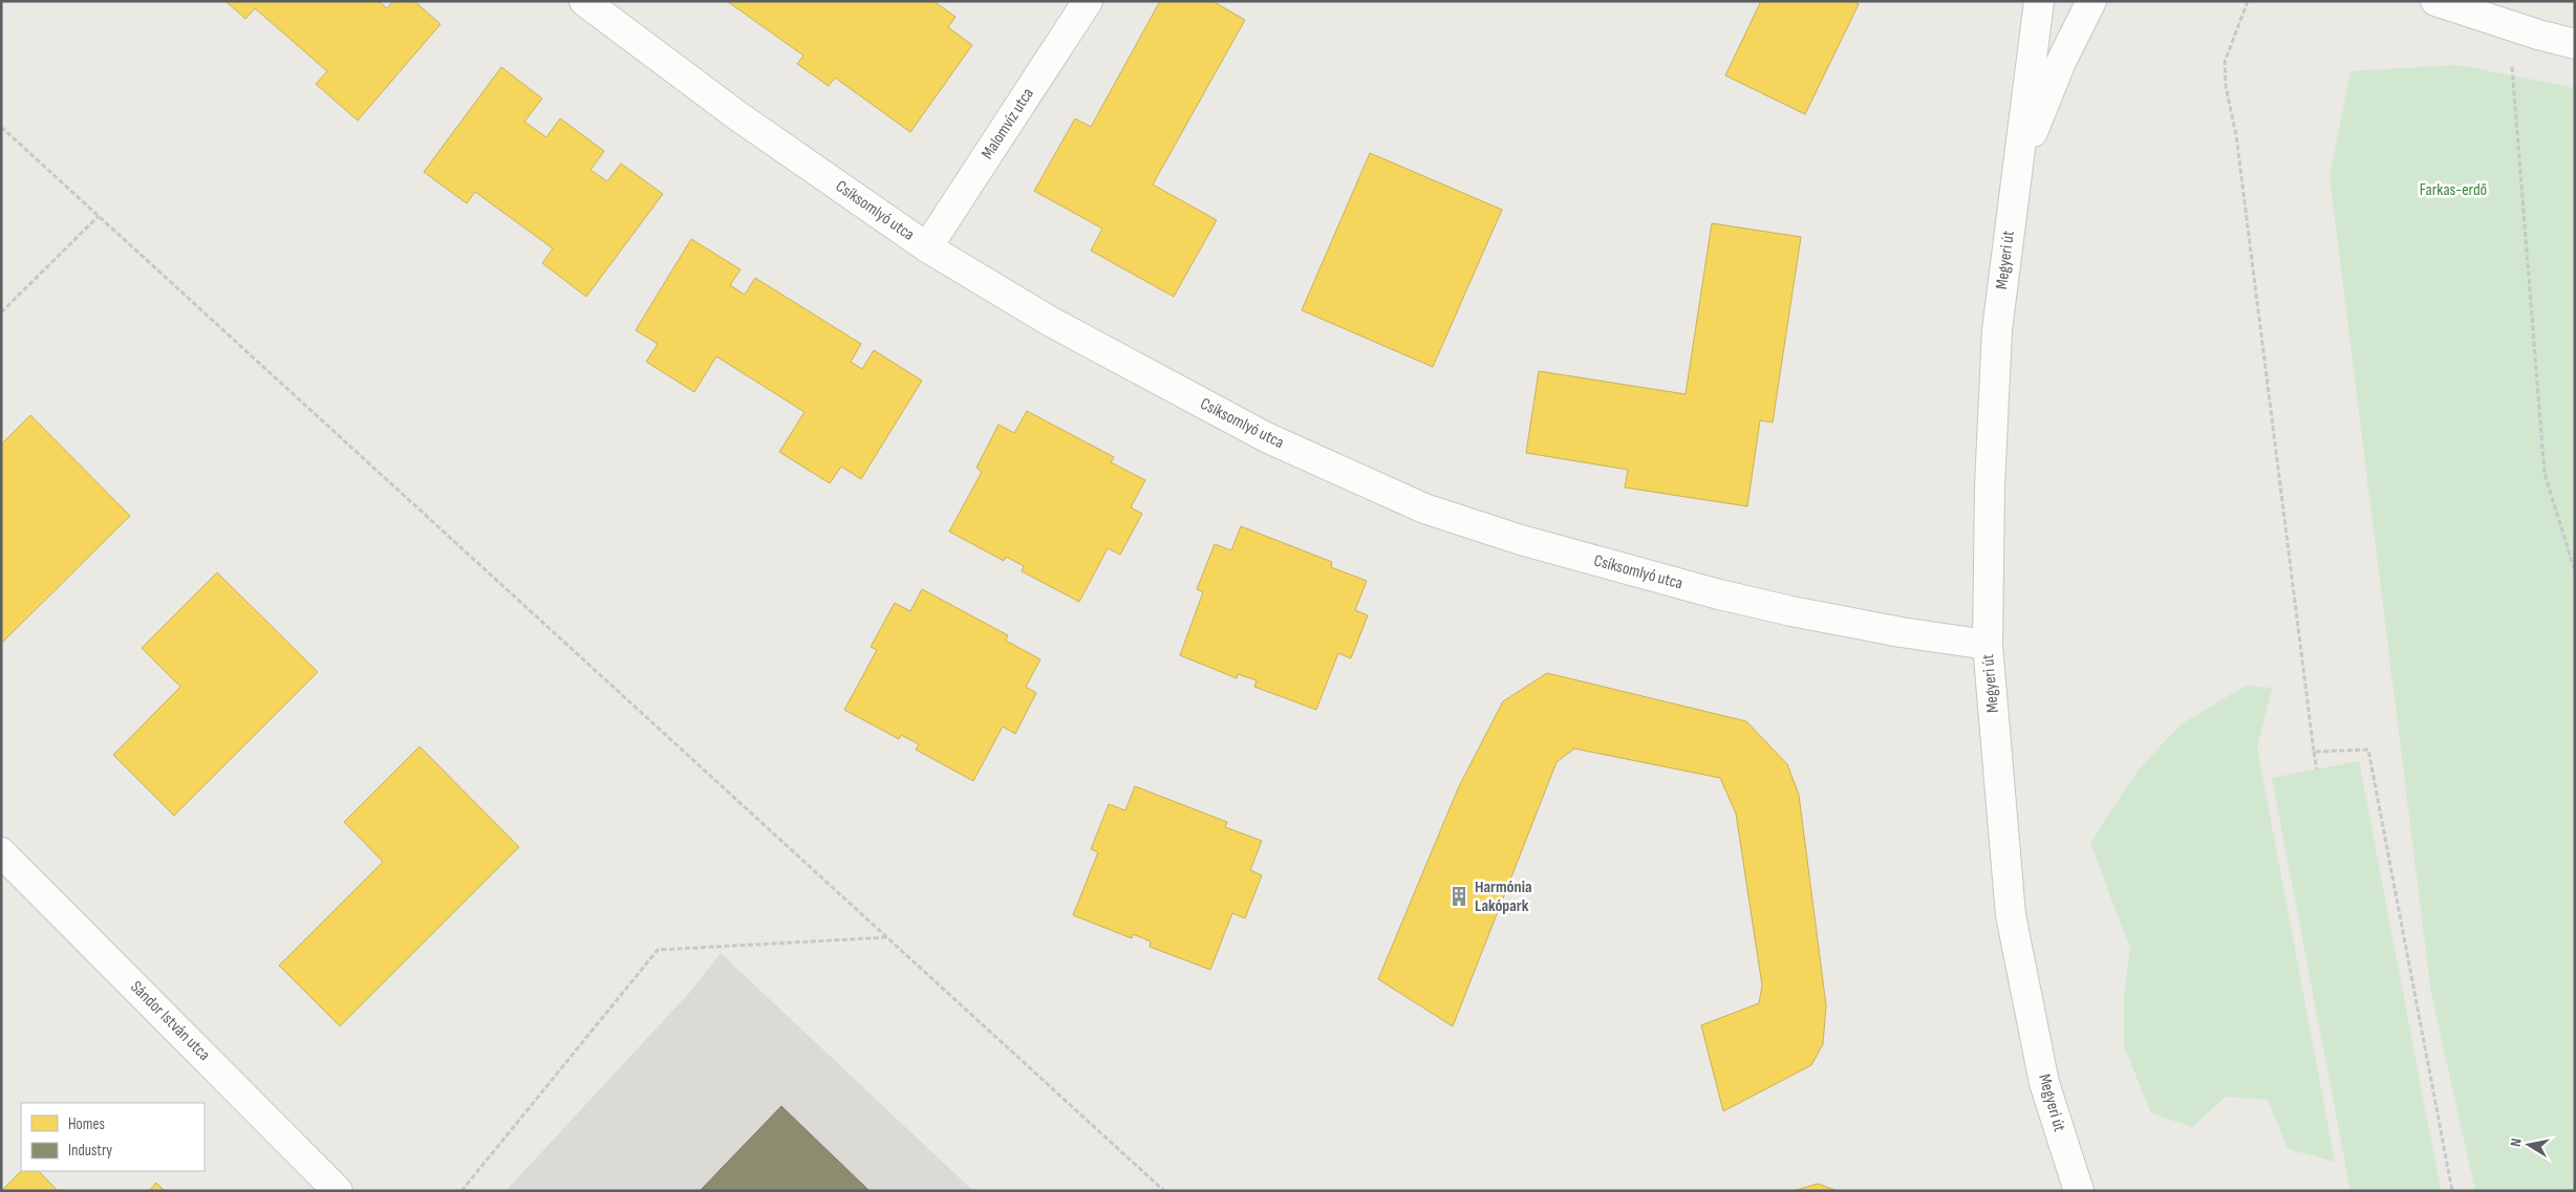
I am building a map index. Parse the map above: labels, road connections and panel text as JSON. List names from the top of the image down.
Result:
{
  "streets": {
    "street": [
      "Malomvíz utca",
      "Csíksomlyó utca",
      "Megyeri út",
      "Sándor István utca"
    ]
  },
  "crossings": [
    ["Malomvíz utca", "Csíksomlyó utca"],
    ["Csíksomlyó utca", "Megyeri út"]
  ],
  "parks": ["Farkas-erdő"],
  "places": {
    "building": ["Harmónia Lakópark"]
  },
  "legend": ["Homes", "Industry"],
  "north": "left"
}
